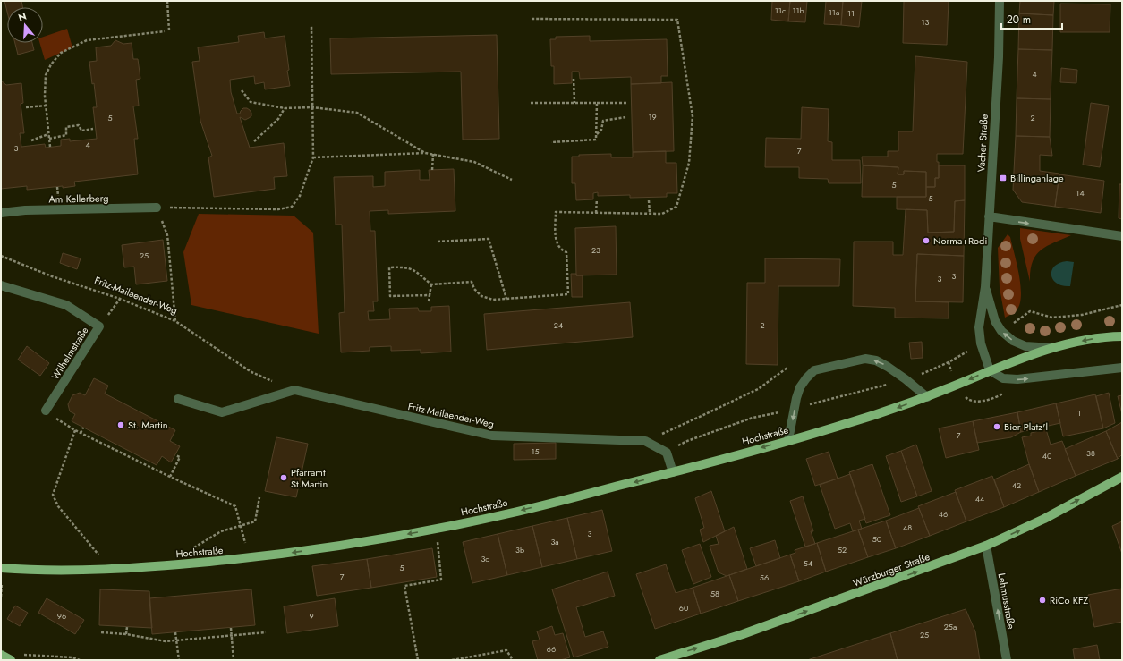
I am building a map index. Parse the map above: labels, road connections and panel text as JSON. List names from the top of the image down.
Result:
{
  "streets": {
    "main road": ["Hochstraße", "Würzburger Straße"],
    "street": [
      "Vacher Straße",
      "Am Kellerberg",
      "Fritz-Mailaender-Weg",
      "Wilhelmstraße",
      "Lehmusstraße"
    ]
  },
  "crossings": [
    ["Vacher Straße", "Hochstraße"],
    ["Würzburger Straße", "Lehmusstraße"]
  ],
  "one_way": ["Hochstraße", "Würzburger Straße", "Lehmusstraße"],
  "places": {
    "transit": ["Billinganlage"],
    "other": [
      "Norma+Rodi",
      "St. Martin",
      "Bier Platz'l",
      "Pfarramt St.Martin",
      "RiCo KFZ"
    ]
  },
  "house_numbers": [
    "11c",
    "11b",
    "11a",
    "11",
    "13",
    "4",
    "19",
    "5",
    "2",
    "4",
    "3",
    "7",
    "5",
    "14",
    "5",
    "23",
    "25",
    "3",
    "3",
    "24",
    "2",
    "1",
    "7",
    "15",
    "38",
    "40",
    "42",
    "44",
    "46",
    "48",
    "3",
    "50",
    "3a",
    "3b",
    "52",
    "3c",
    "54",
    "5",
    "7",
    "56",
    "58",
    "60",
    "96",
    "9",
    "25a",
    "25",
    "66"
  ],
  "scale_bar": "20 m",
  "north": "top"
}
